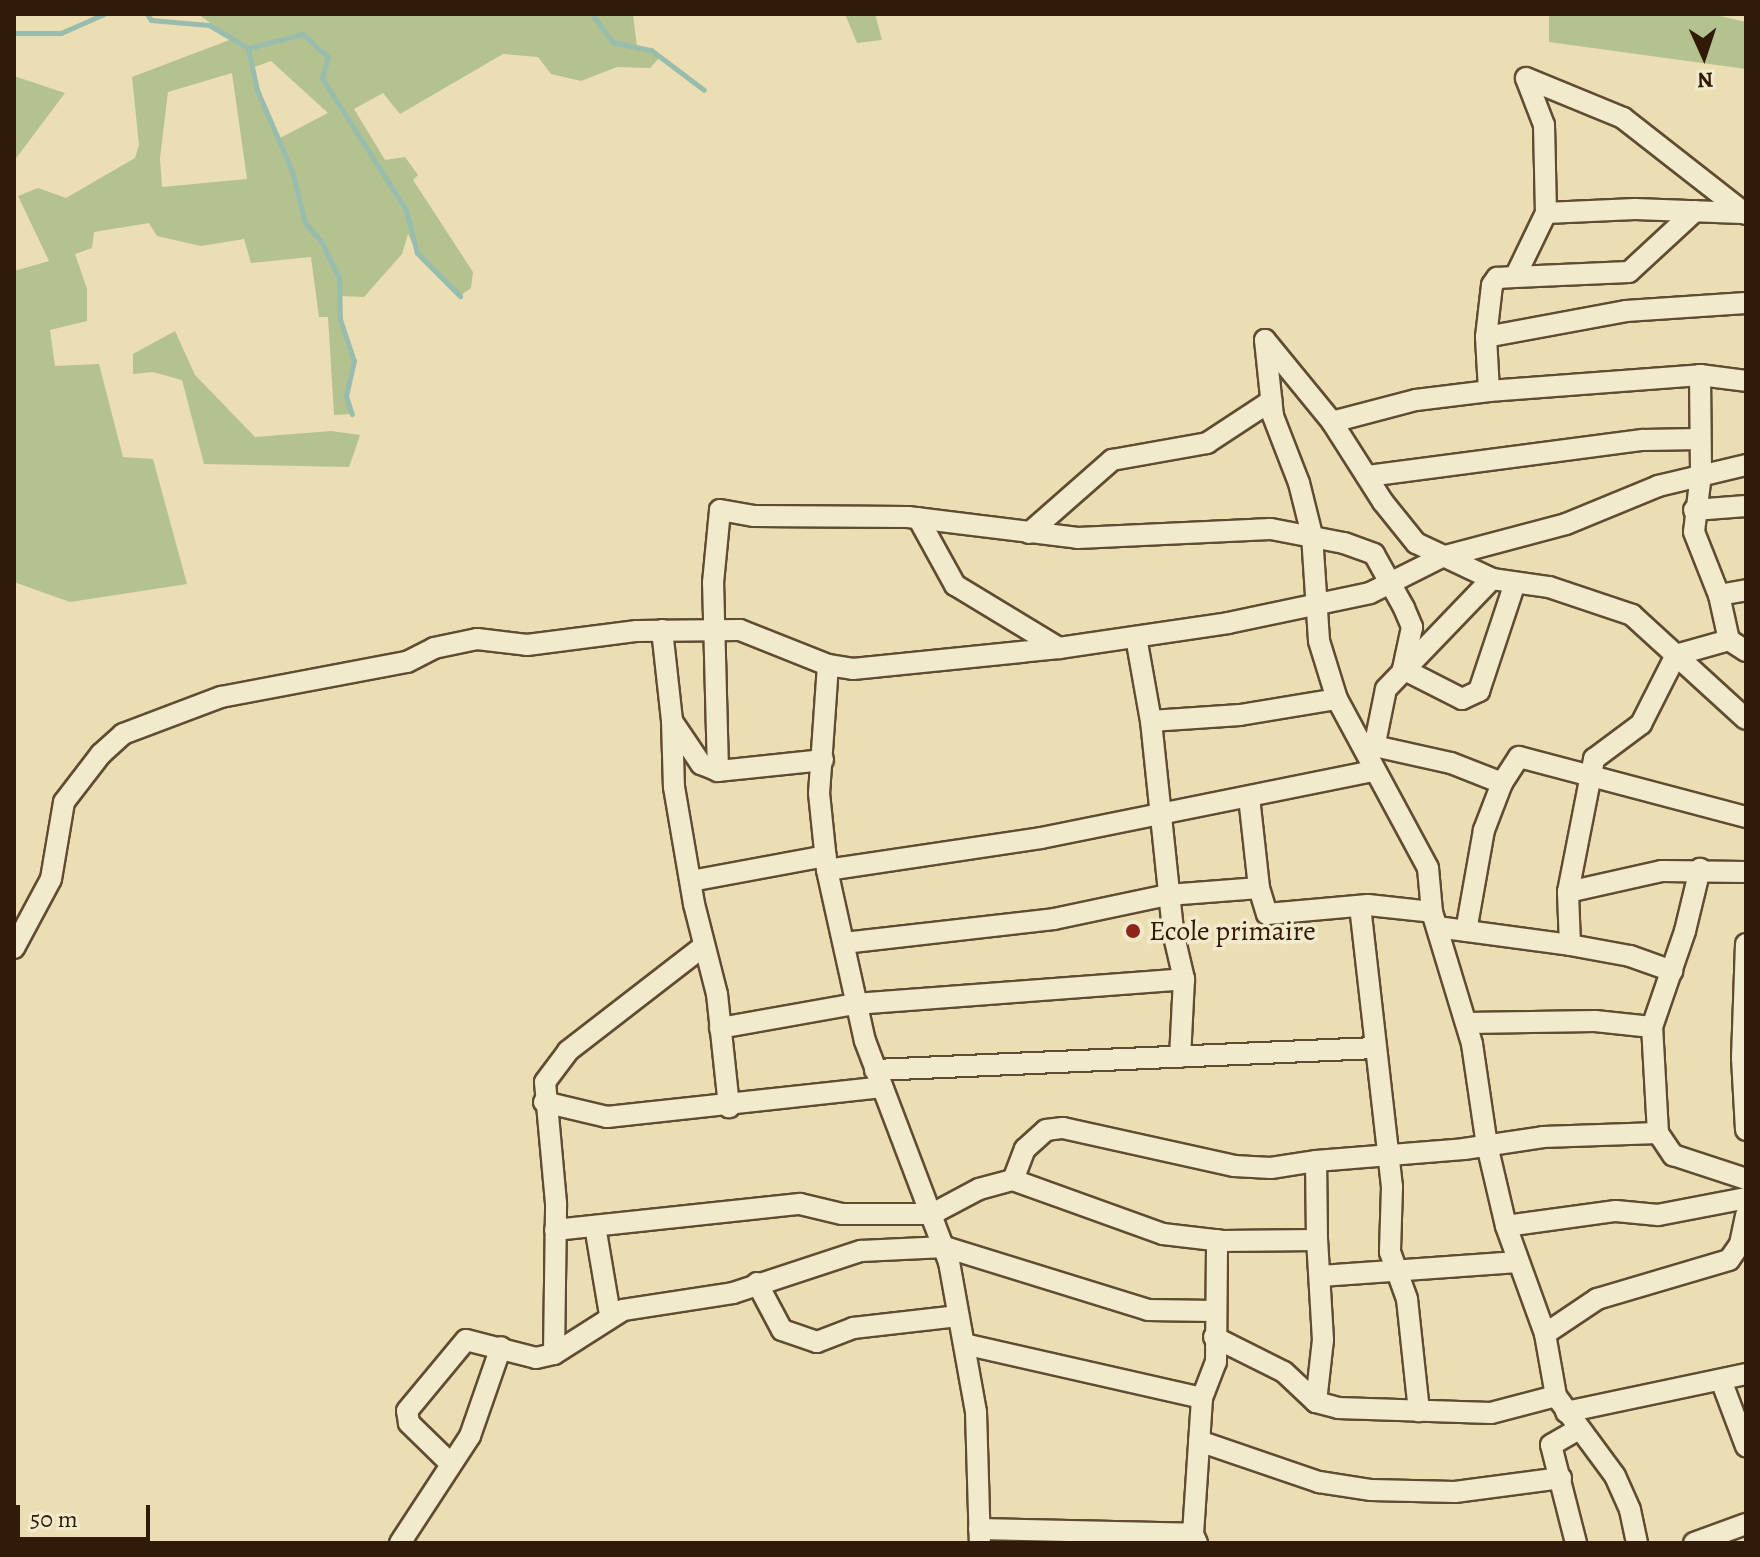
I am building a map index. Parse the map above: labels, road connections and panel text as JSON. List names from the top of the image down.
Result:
{
  "places": ["Ecole primaire"],
  "scale_bar": "50 m",
  "north": "bottom"
}
